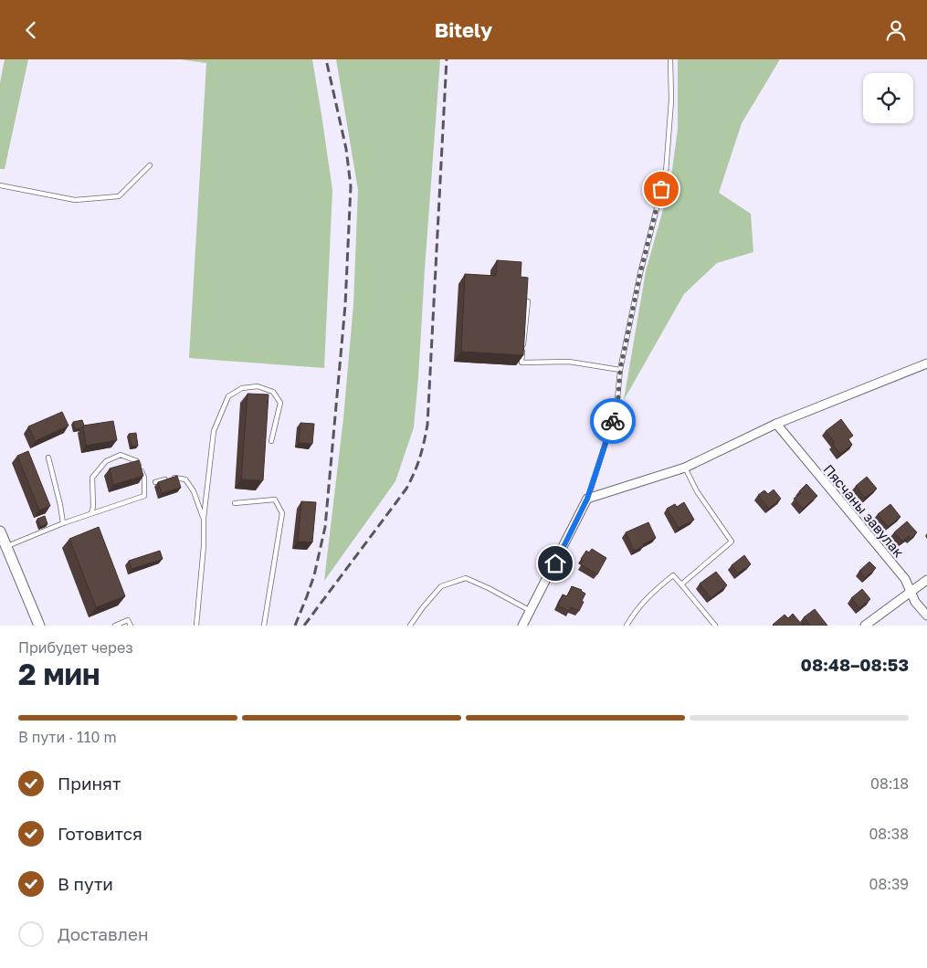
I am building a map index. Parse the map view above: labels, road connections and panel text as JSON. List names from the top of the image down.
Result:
{
  "streets": {
    "street": ["Пясчаны завулак"]
  },
  "page": {
    "header": "Bitely",
    "heading": ["2 мин", "Прибудет через", "08:48–08:53"],
    "bar": "В пути · 110 m",
    "list": [
      ["Принят", "08:18"],
      ["Готовится", "08:38"],
      ["В пути", "08:39"],
      "Доставлен"
    ]
  }
}
